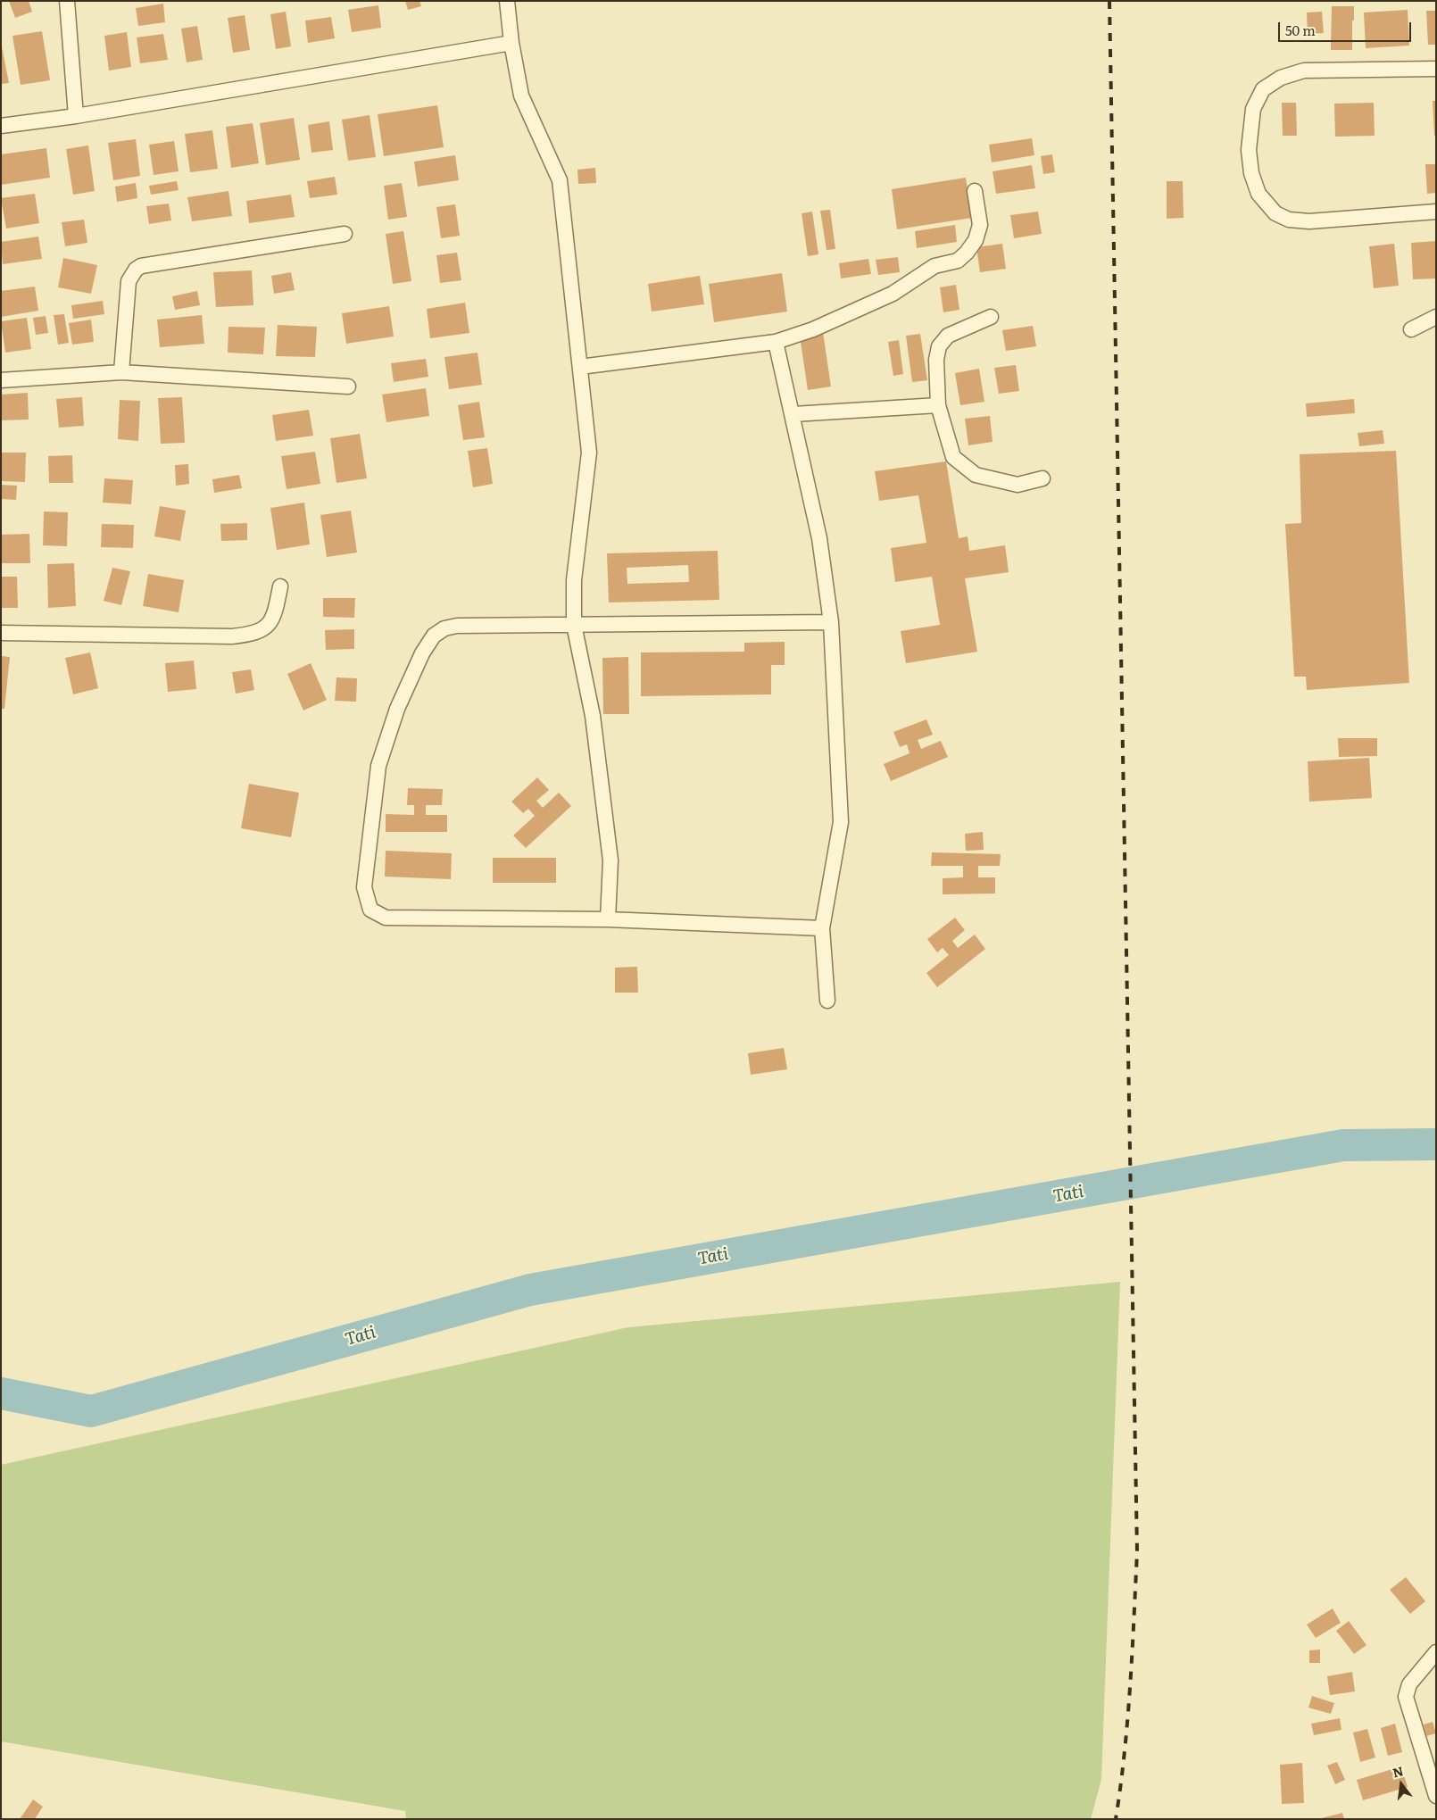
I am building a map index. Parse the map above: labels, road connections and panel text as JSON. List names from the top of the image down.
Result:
{
  "water": ["Tati"],
  "scale_bar": "50 m",
  "north": "top"
}
